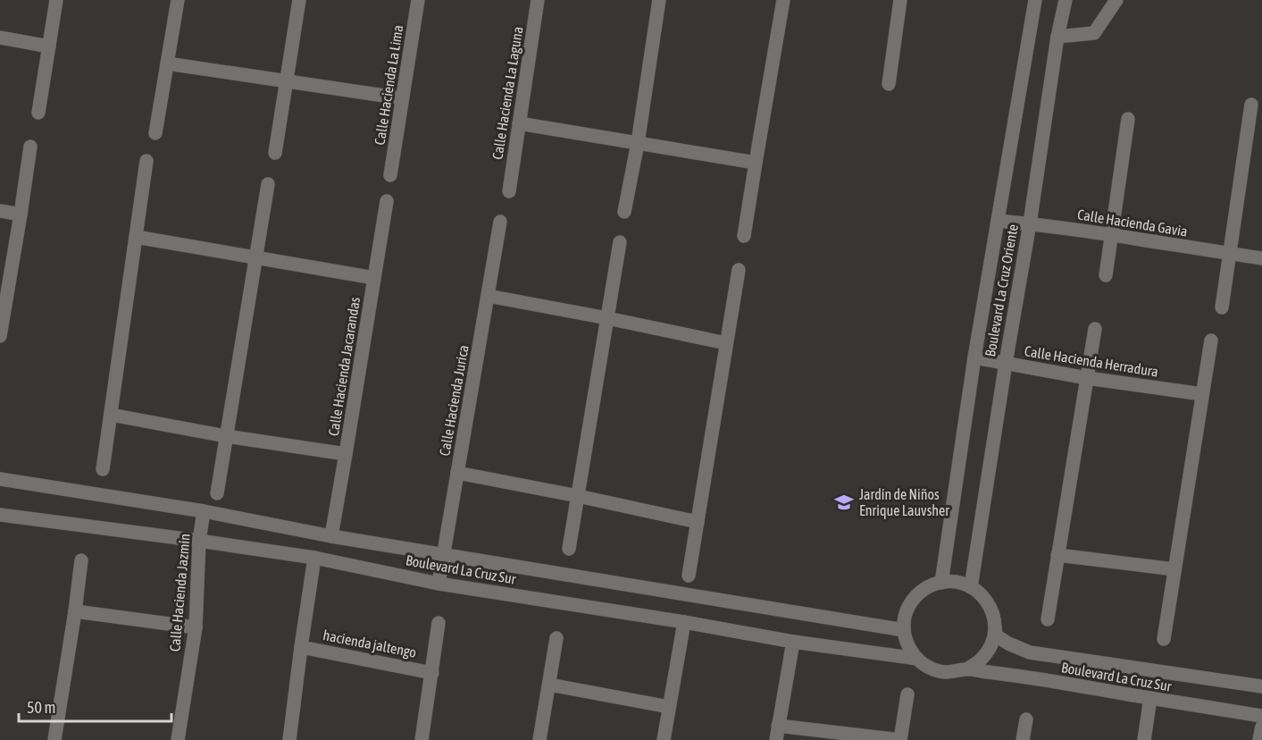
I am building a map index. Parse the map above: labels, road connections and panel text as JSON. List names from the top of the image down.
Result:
{
  "streets": {
    "street": [
      "Calle Hacienda La Lima",
      "Calle Hacienda La Laguna",
      "Calle Hacienda Gavia",
      "Boulevard La Cruz Oriente",
      "Calle Hacienda Herradura",
      "Calle Hacienda Jacarandas",
      "Calle Hacienda Jurica",
      "Boulevard La Cruz Sur",
      "Calle Hacienda Jazmín",
      "hacienda jaltengo"
    ]
  },
  "crossings": [
    ["Calle Hacienda Gavia", "Boulevard La Cruz Oriente"],
    ["Boulevard La Cruz Oriente", "Calle Hacienda Herradura"],
    ["Boulevard La Cruz Oriente", "Boulevard La Cruz Sur"],
    ["Calle Hacienda Jacarandas", "Boulevard La Cruz Sur"],
    ["Calle Hacienda Jurica", "Boulevard La Cruz Sur"],
    ["Boulevard La Cruz Sur", "Calle Hacienda Jazmín"],
    ["Boulevard La Cruz Sur", "hacienda jaltengo"]
  ],
  "places": {
    "school or university": ["Jardín de Niños Enrique Lauvsher"]
  },
  "scale_bar": "50 m"
}
